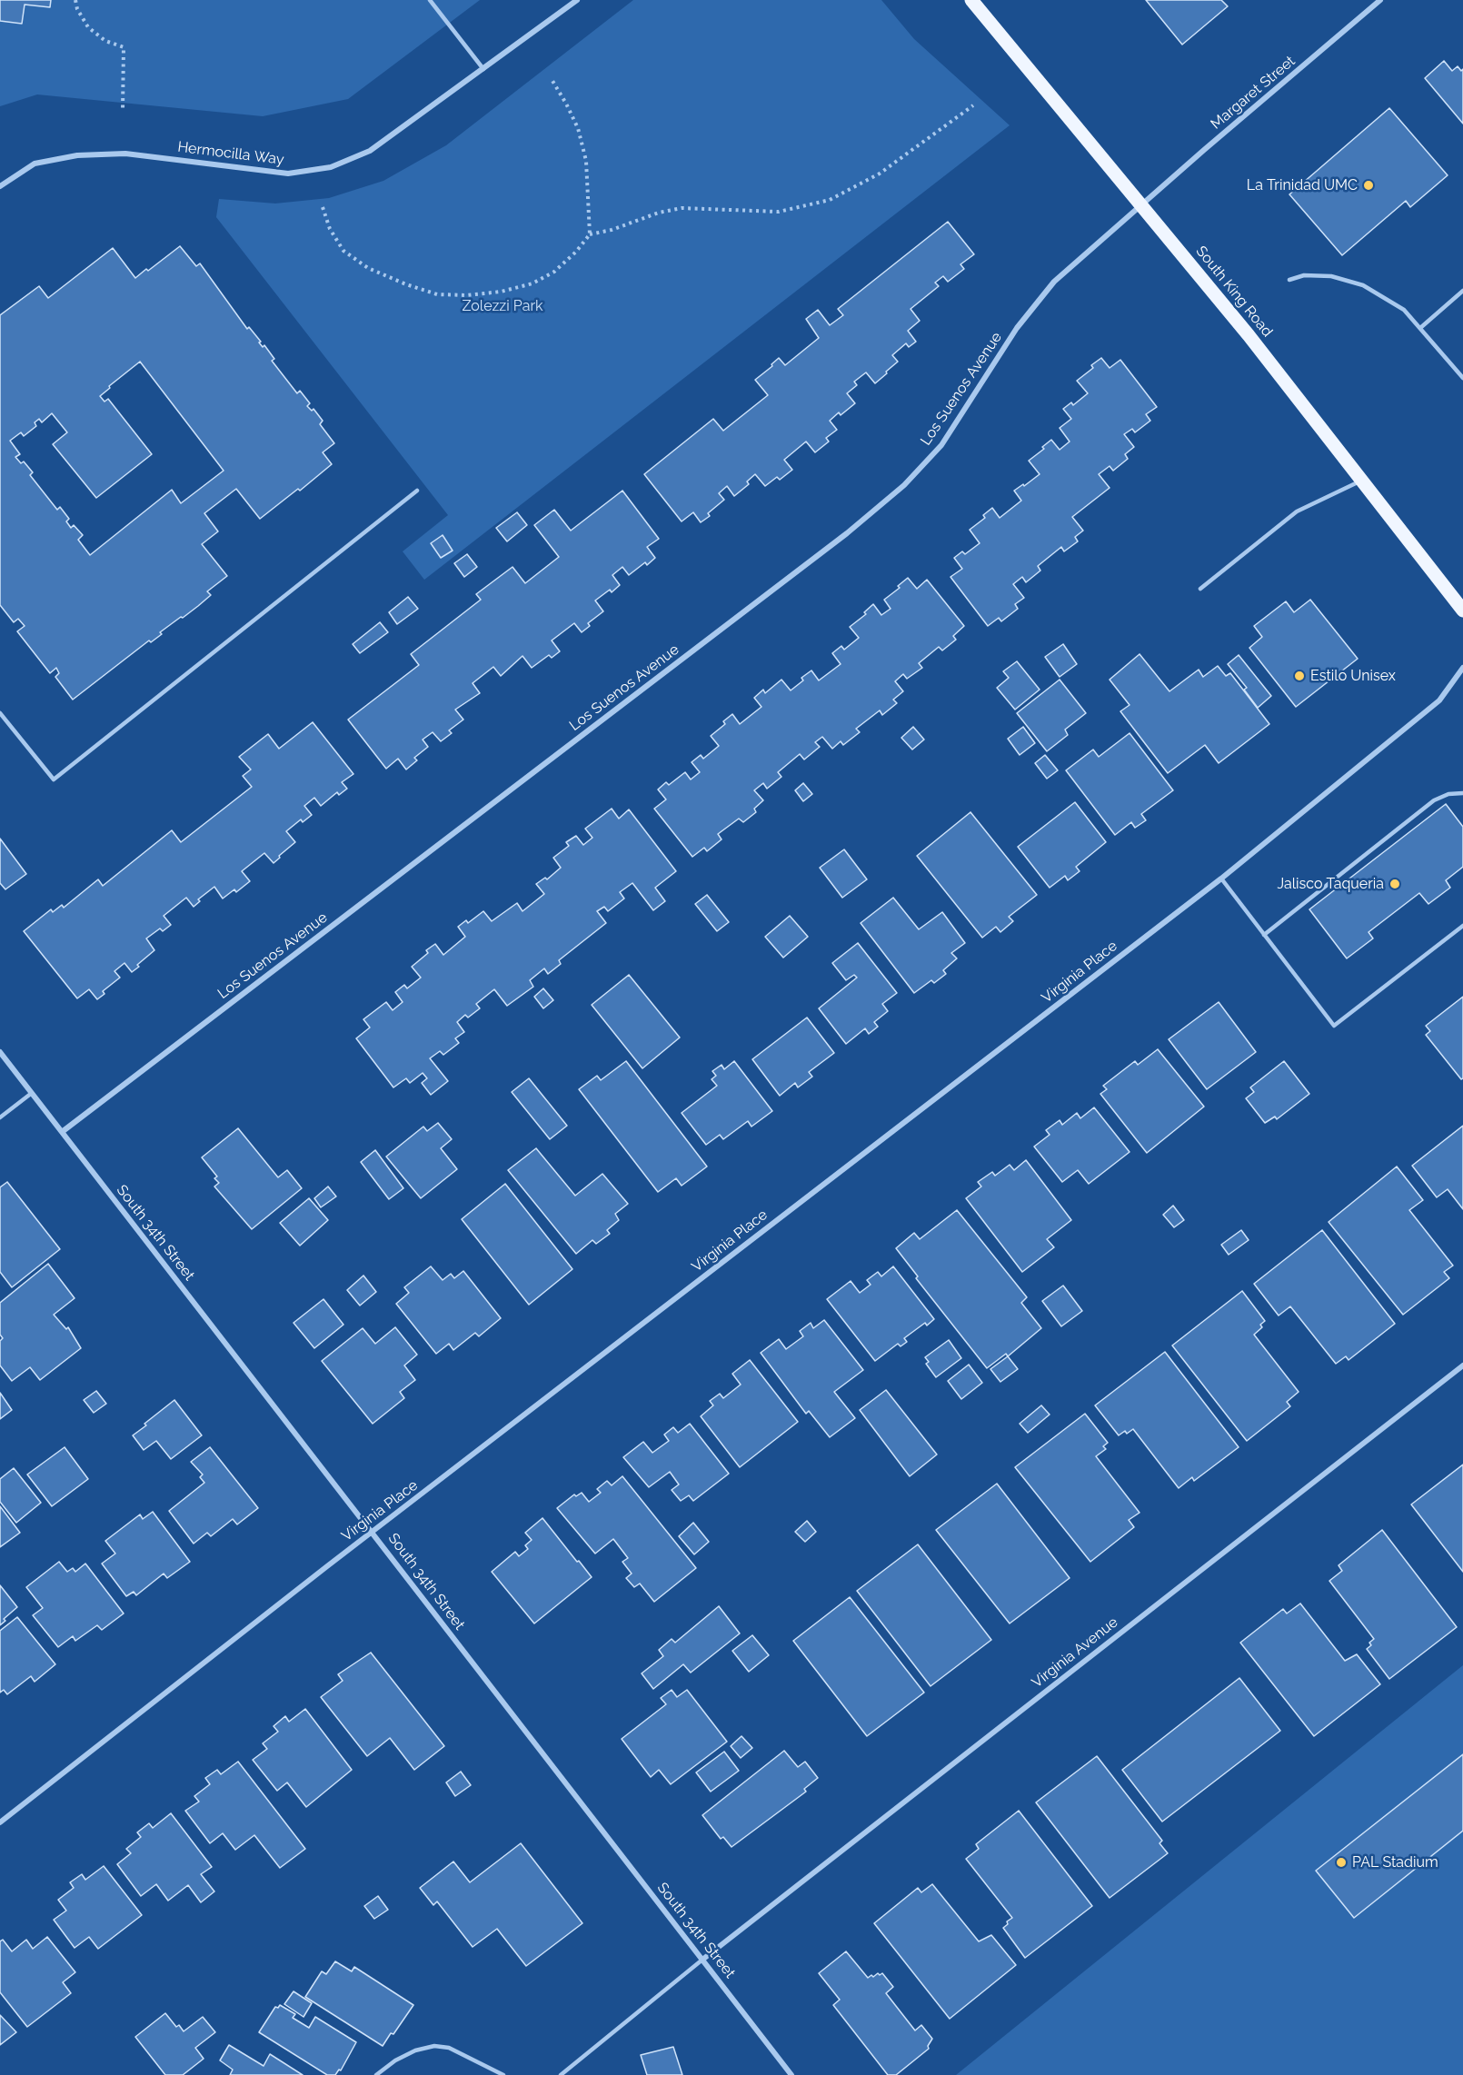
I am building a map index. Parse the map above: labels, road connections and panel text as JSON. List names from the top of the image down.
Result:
{
  "streets": {
    "main road": ["South King Road"],
    "street": [
      "Margaret Street",
      "Hermocilla Way",
      "Los Suenos Avenue",
      "Virginia Place",
      "South 34th Street",
      "Virginia Avenue"
    ]
  },
  "crossings": [
    ["Margaret Street", "South King Road"],
    ["Margaret Street", "Los Suenos Avenue"],
    ["South King Road", "Los Suenos Avenue"],
    ["Los Suenos Avenue", "South 34th Street"],
    ["Virginia Place", "South 34th Street"],
    ["South 34th Street", "Virginia Avenue"]
  ],
  "parks": ["Zolezzi Park"],
  "places": [
    "La Trinidad UMC",
    "Estilo Unisex",
    "Jalisco Taqueria",
    "PAL Stadium"
  ]
}
